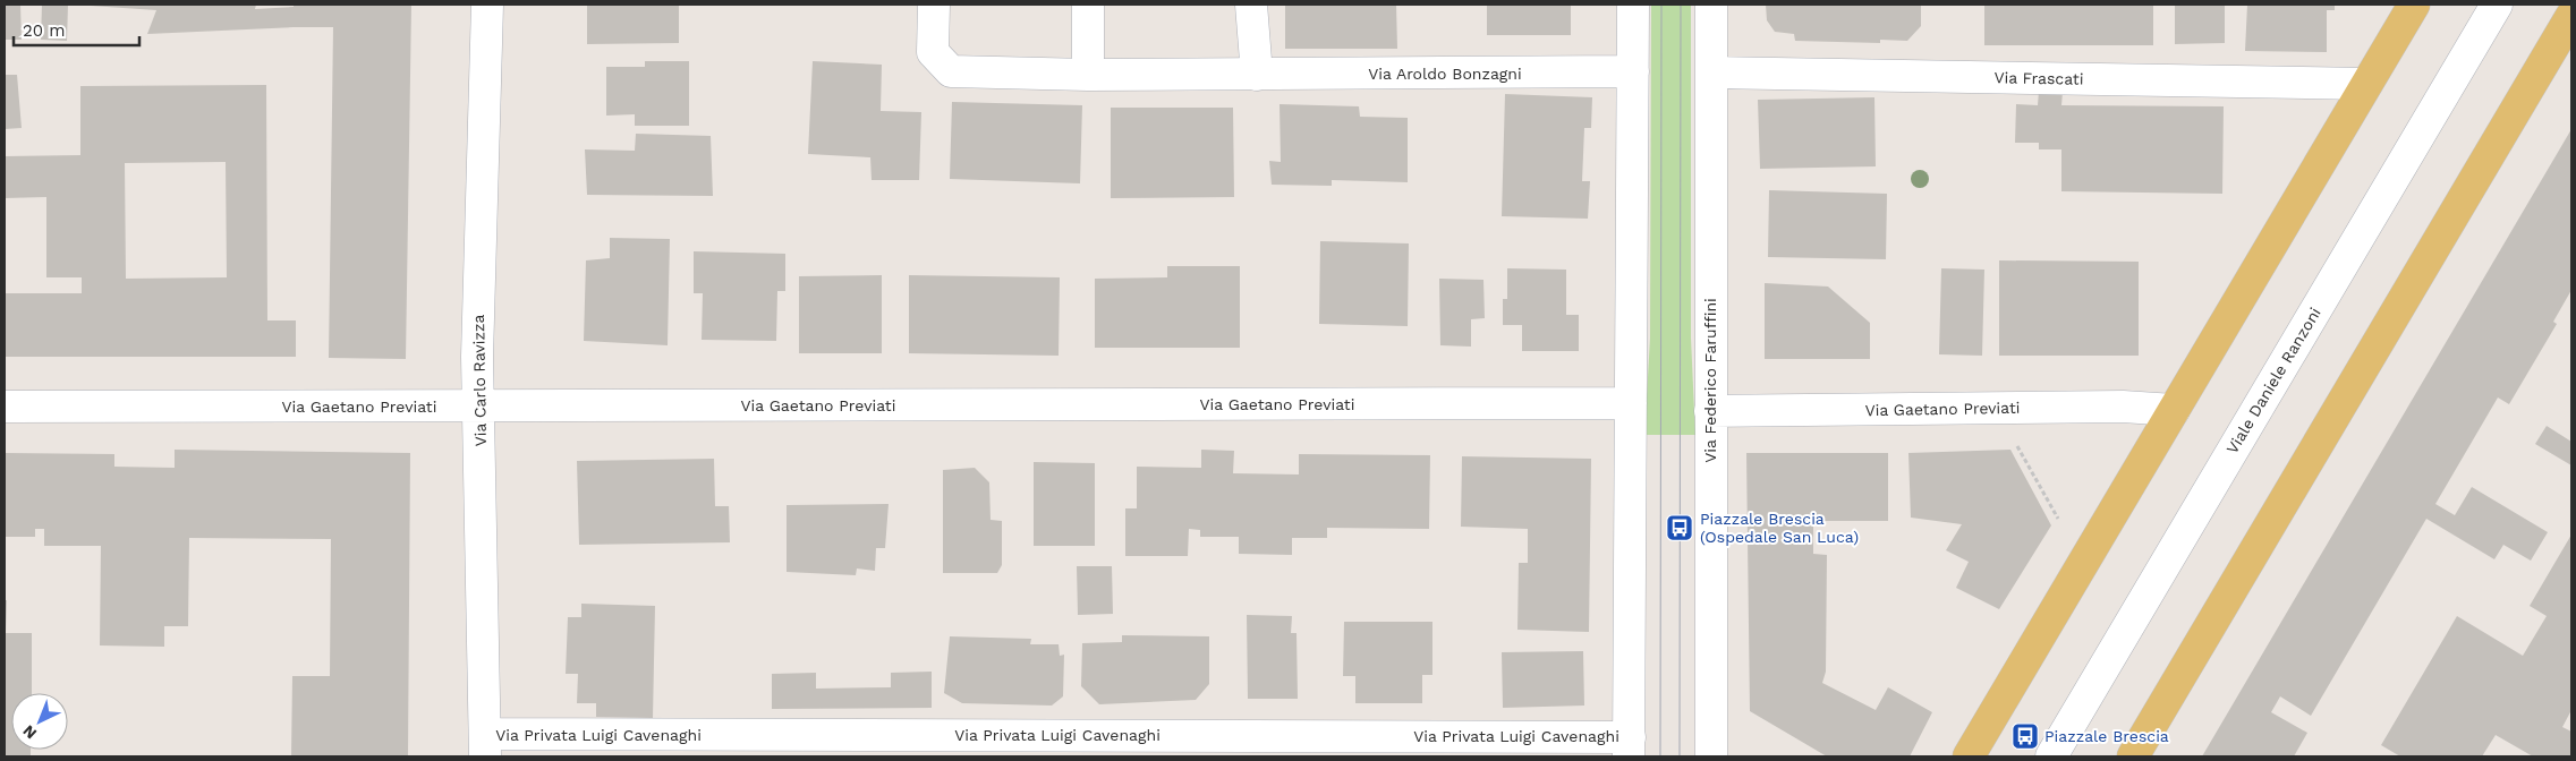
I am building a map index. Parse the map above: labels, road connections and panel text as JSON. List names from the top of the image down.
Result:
{
  "streets": {
    "street": [
      "Via Aroldo Bonzagni",
      "Via Frascati",
      "Via Carlo Ravizza",
      "Via Federico Faruffini",
      "Viale Daniele Ranzoni",
      "Via Gaetano Previati",
      "Via Privata Luigi Cavenaghi"
    ]
  },
  "crossings": [
    ["Via Frascati", "Via Federico Faruffini"],
    ["Via Carlo Ravizza", "Via Gaetano Previati"],
    ["Via Carlo Ravizza", "Via Privata Luigi Cavenaghi"],
    ["Via Federico Faruffini", "Via Gaetano Previati"]
  ],
  "places": {
    "bus stop": ["Piazzale Brescia (Ospedale San Luca)", "Piazzale Brescia"]
  },
  "scale_bar": "20 m",
  "north": "bottom left"
}
